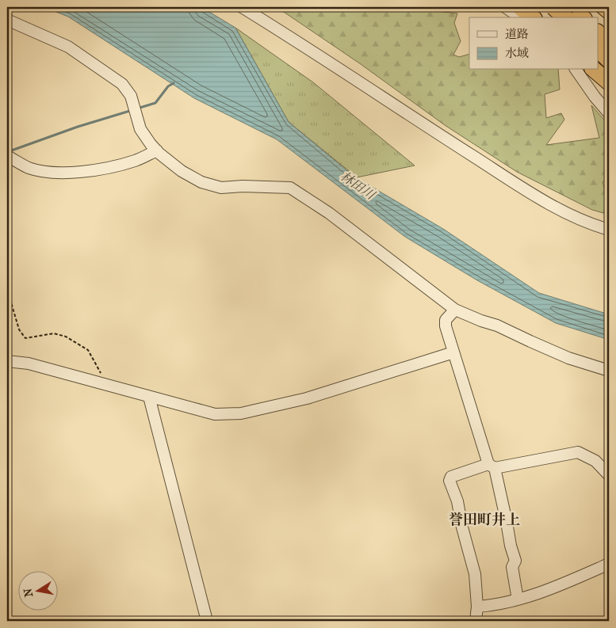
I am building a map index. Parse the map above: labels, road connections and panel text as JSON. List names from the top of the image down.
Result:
{
  "districts": ["誉田町井上"],
  "water": ["林田川"],
  "legend": ["道路", "水域"],
  "north": "left"
}
